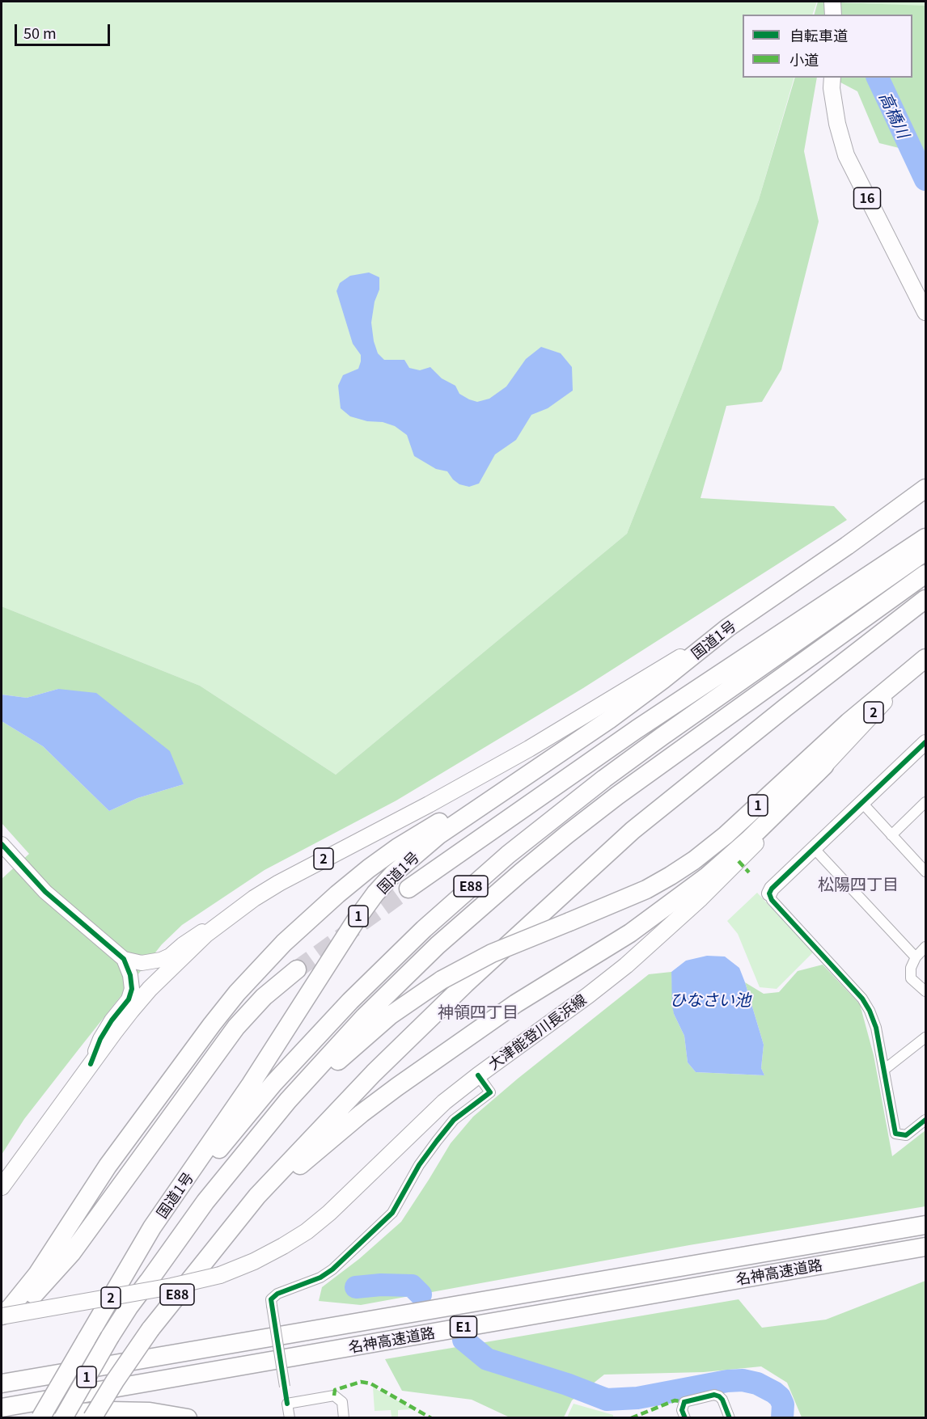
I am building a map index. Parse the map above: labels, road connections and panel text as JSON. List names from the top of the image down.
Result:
{
  "streets": {
    "highway": [
      "国道1号",
      "1",
      "E88",
      "名神高速道路",
      "E1"
    ],
    "main road": ["16", "2", "大津能登川長浜線"]
  },
  "crossings": [
    ["国道1号", "2"],
    ["国道1号", "E88"],
    ["1", "E88"],
    ["1", "大津能登川長浜線"]
  ],
  "districts": ["松陽四丁目", "神領四丁目"],
  "water": ["高橋川", "ひなさい池"],
  "legend": ["自転車道", "小道"],
  "scale_bar": "50 m"
}
